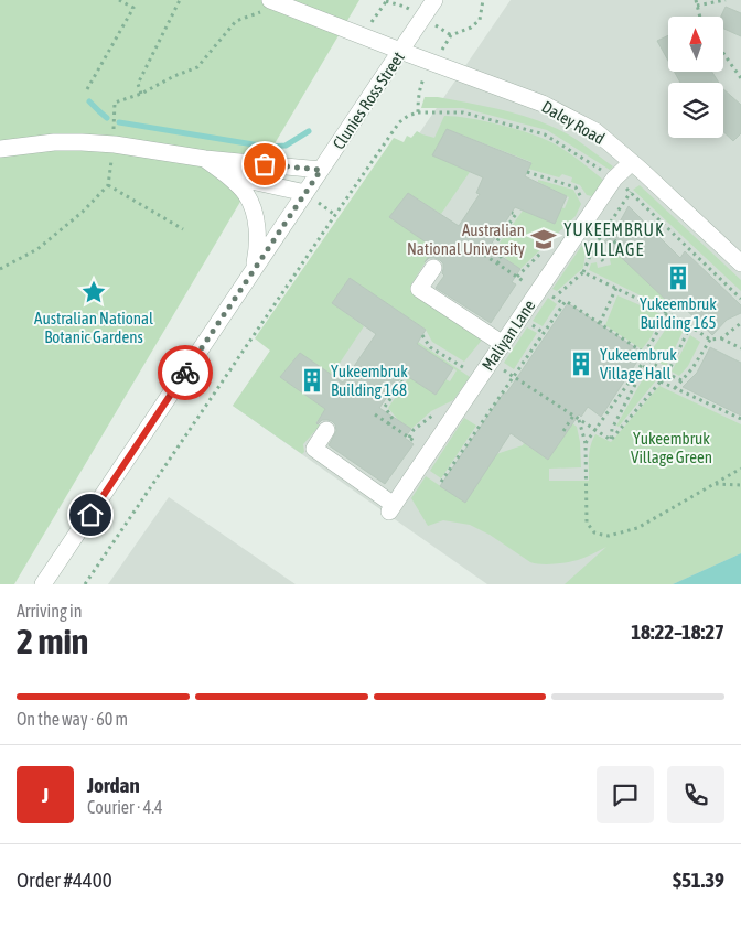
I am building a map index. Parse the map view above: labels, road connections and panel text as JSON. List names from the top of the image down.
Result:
{
  "streets": {
    "street": ["Clunies Ross Street", "Daley Road", "Maliyan Lane"]
  },
  "crossings": [
    ["Clunies Ross Street", "Daley Road"],
    ["Daley Road", "Maliyan Lane"]
  ],
  "districts": ["YUKEEMBRUK VILLAGE"],
  "parks": ["Yukeembruk Village Green"],
  "places": {
    "school or university": ["Australian National University"],
    "building": ["Yukeembruk Building 165", "Yukeembruk Village Hall", "Yukeembruk Building 168"],
    "place": ["Australian National Botanic Gardens"]
  },
  "north": "top",
  "page": {
    "heading": ["2 min", "Arriving in", "18:22–18:27"],
    "panel": [
      "Jordan",
      "Courier · 4.4",
      "Order #4400",
      "$51.39"
    ],
    "bar": "On the way · 60 m",
    "round": "J"
  }
}
